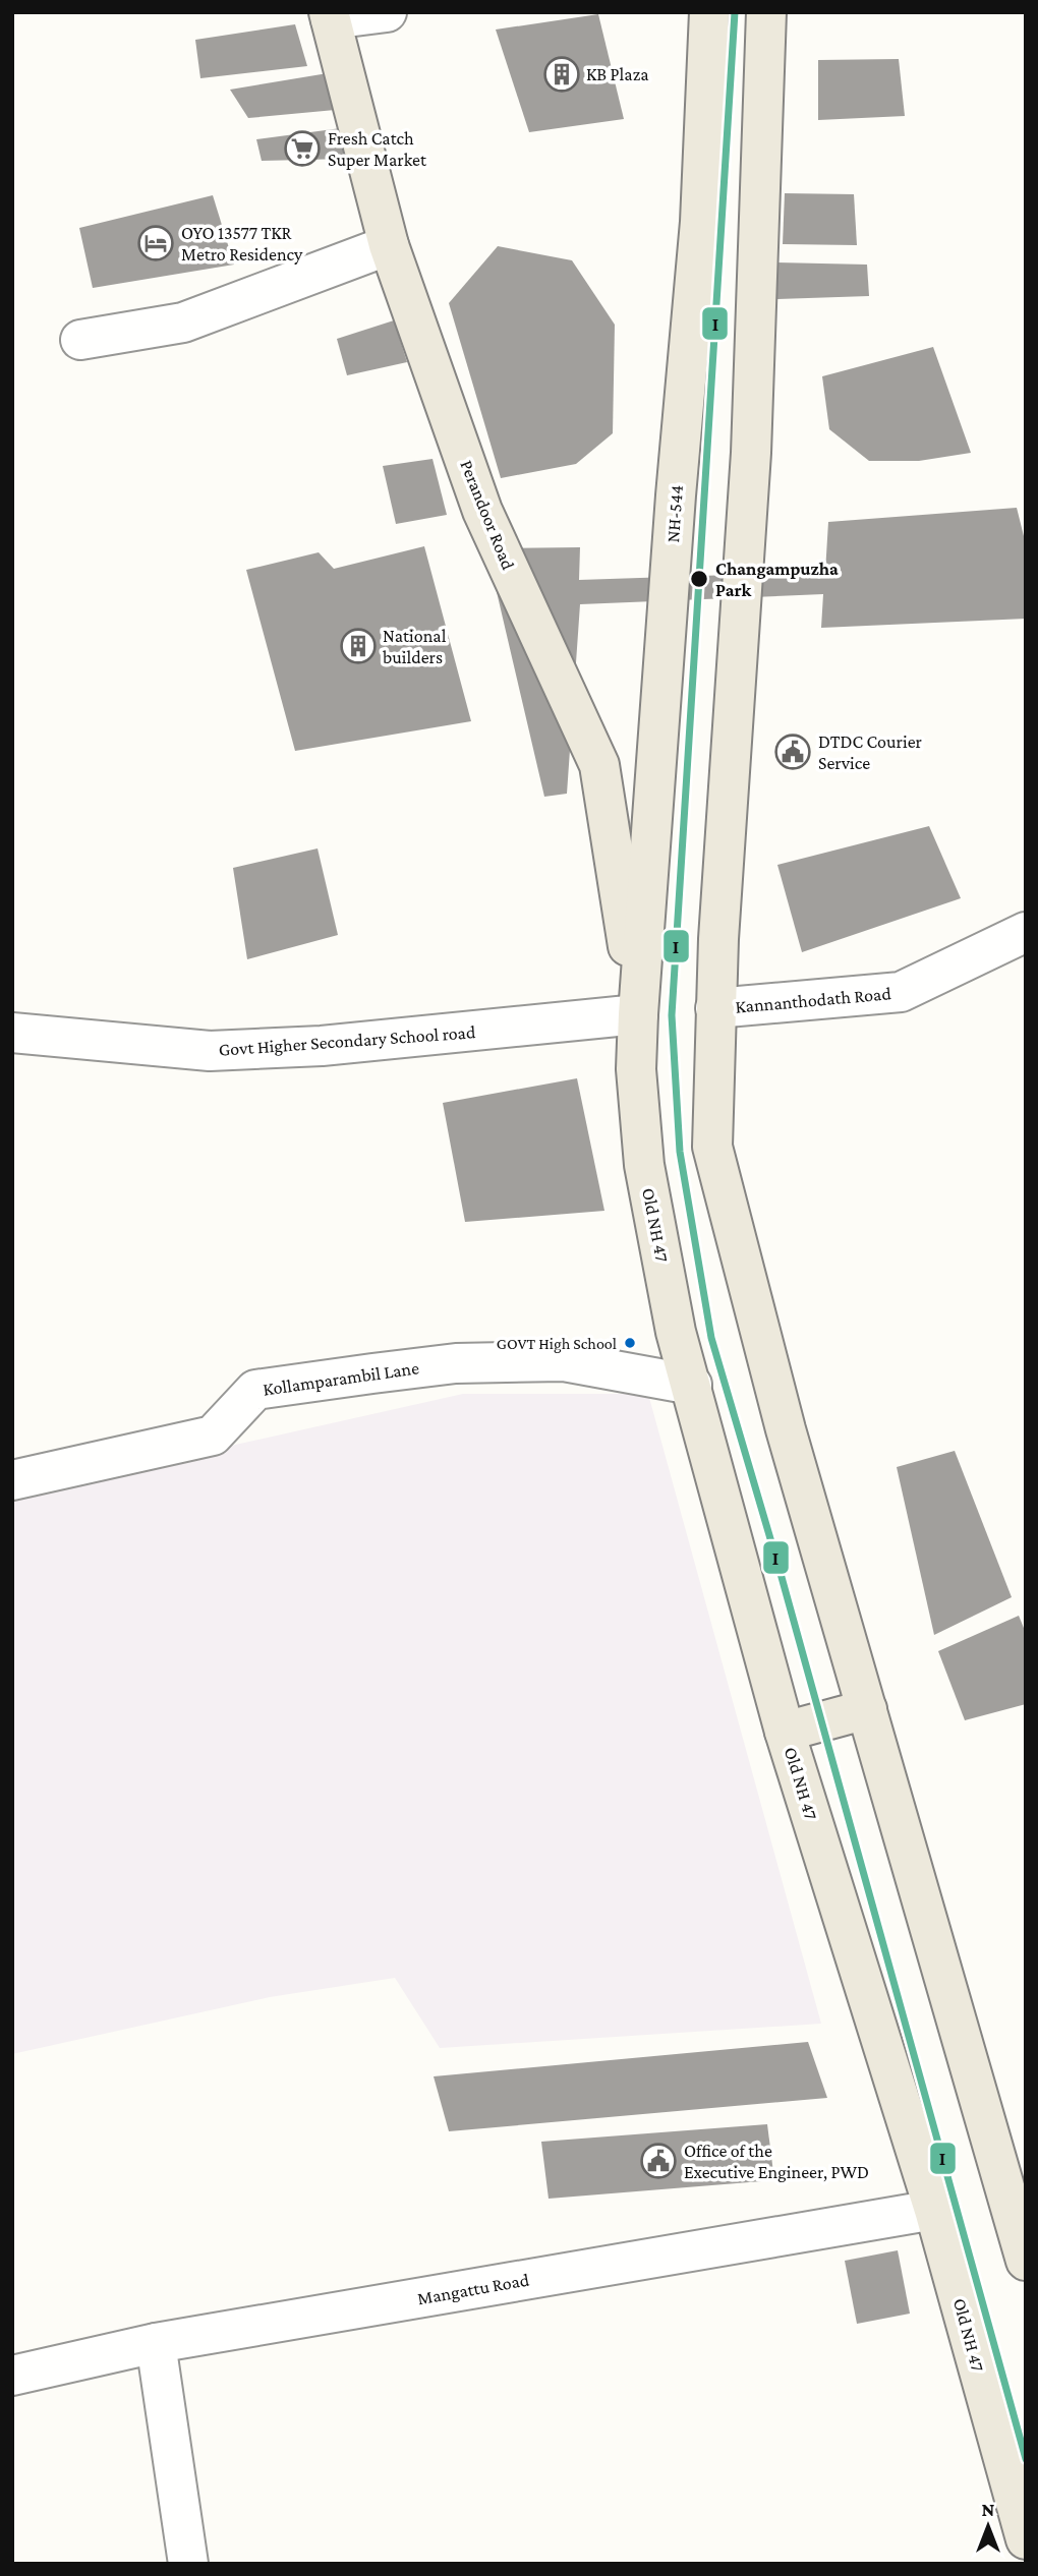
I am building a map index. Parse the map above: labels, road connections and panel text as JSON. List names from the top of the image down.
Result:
{
  "streets": {
    "main road": ["NH-544", "Perandoor Road", "Old NH 47"],
    "street": [
      "Kannanthodath Road",
      "Govt Higher Secondary School road",
      "Kollamparambil Lane",
      "Mangattu Road"
    ]
  },
  "crossings": [
    ["NH-544", "Perandoor Road"],
    ["NH-544", "Govt Higher Secondary School road"],
    ["NH-544", "Old NH 47"],
    ["Perandoor Road", "Govt Higher Secondary School road"],
    ["Perandoor Road", "Old NH 47"],
    ["Govt Higher Secondary School road", "Old NH 47"],
    ["Old NH 47", "Kollamparambil Lane"],
    ["Old NH 47", "Mangattu Road"]
  ],
  "places": {
    "building": ["KB Plaza", "National builders"],
    "supermarket": ["Fresh Catch Super Market"],
    "hotel": ["OYO 13577 TKR Metro Residency"],
    "other": ["Changampuzha Park", "GOVT High School"],
    "public building": ["DTDC Courier Service", "Office of the Executive Engineer, PWD"]
  },
  "lines": ["transit line I"],
  "north": "top"
}
